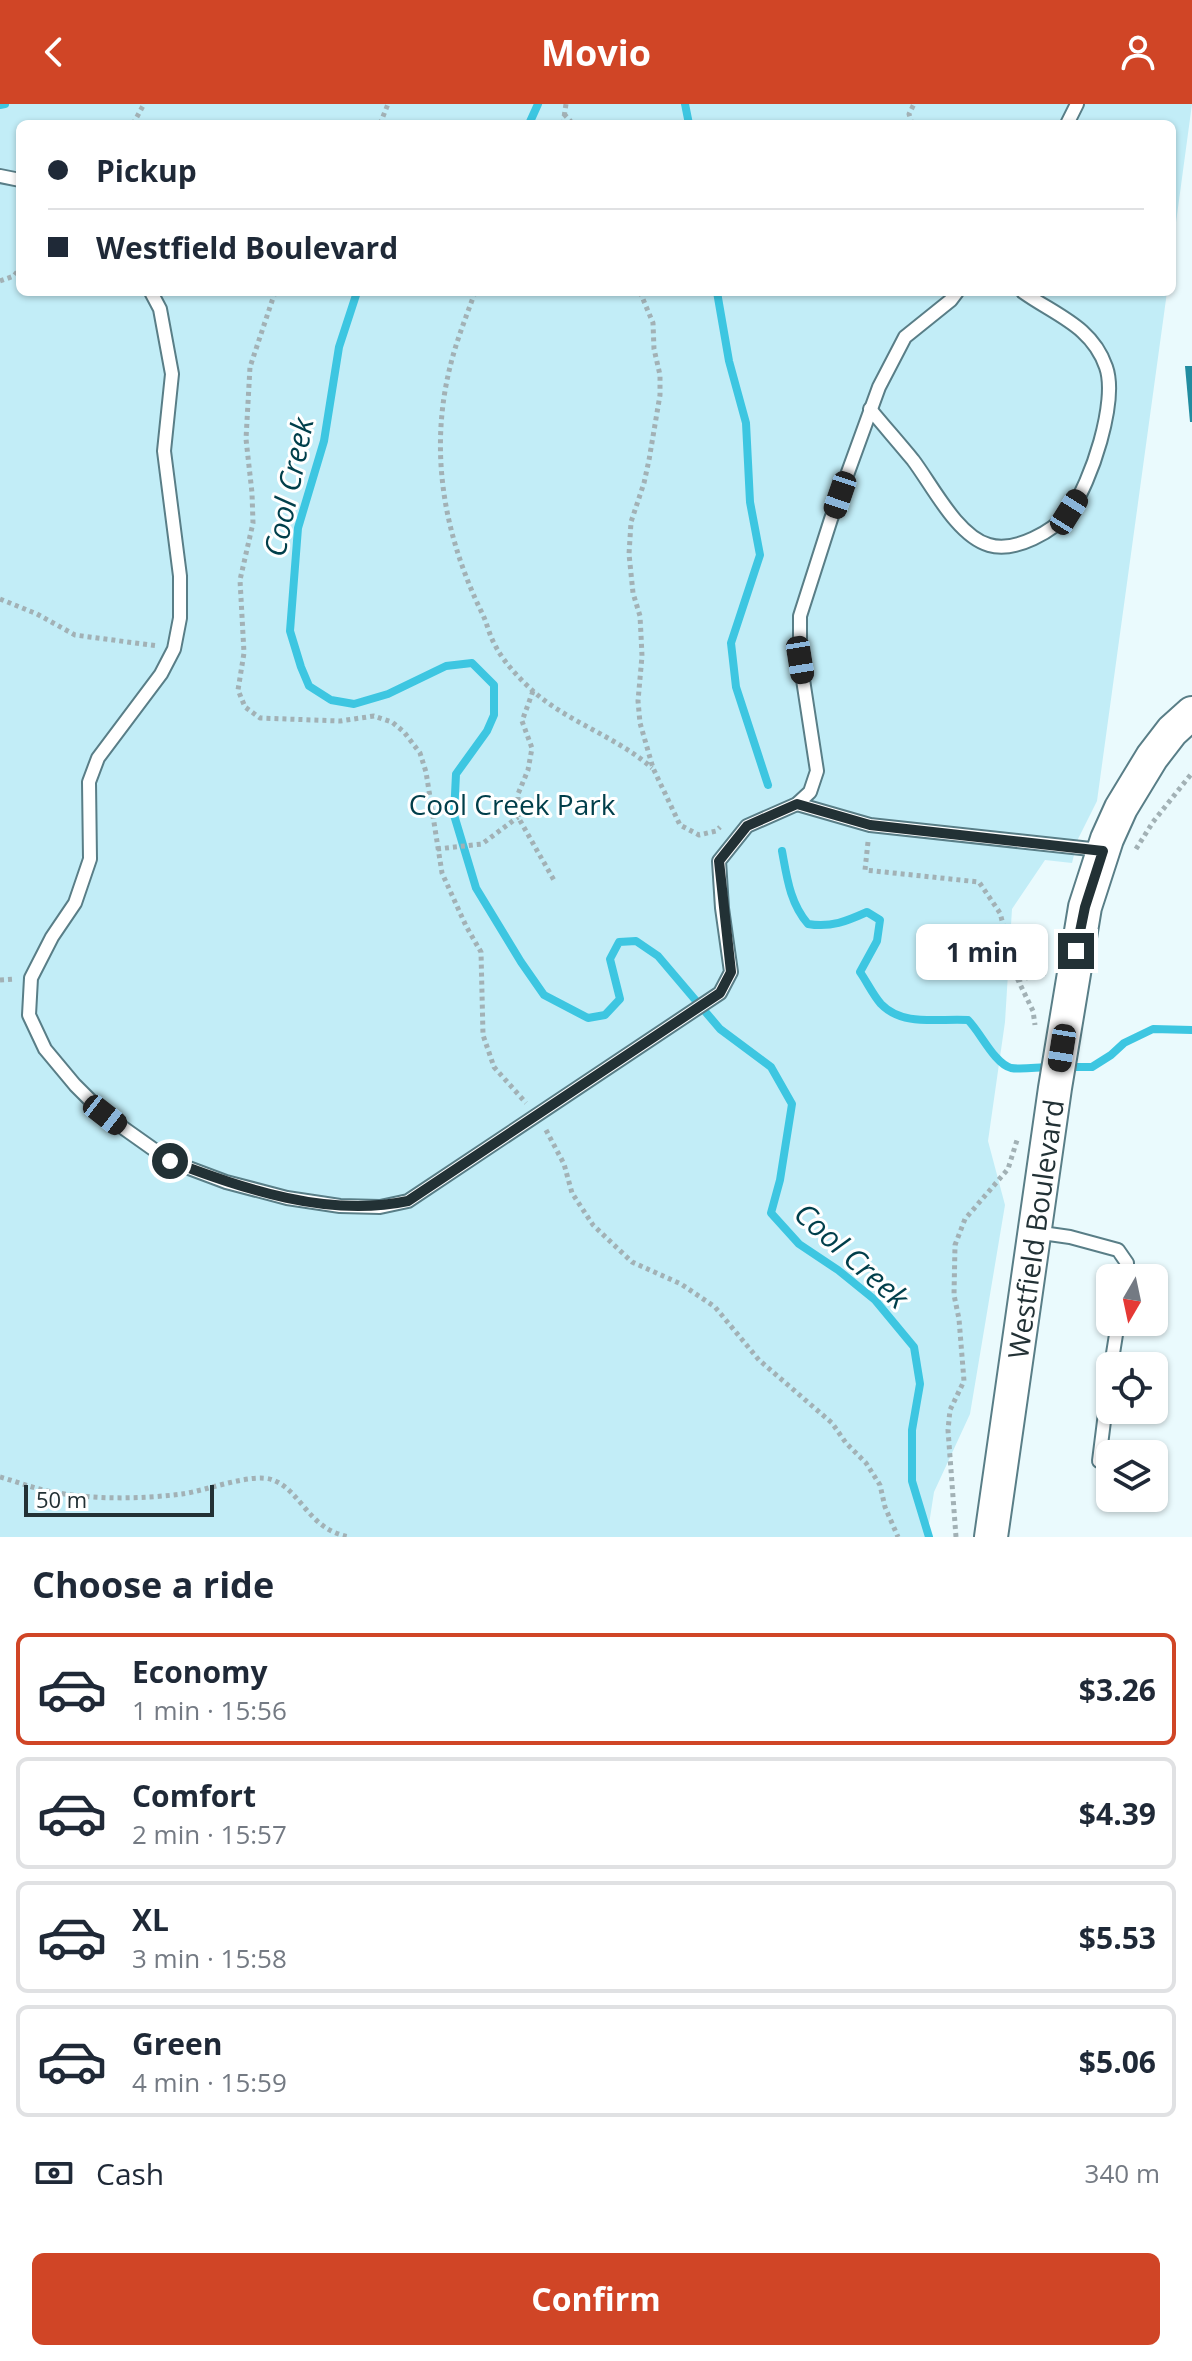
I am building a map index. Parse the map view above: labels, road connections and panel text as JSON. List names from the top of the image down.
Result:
{
  "streets": {
    "street": ["Westfield Boulevard"]
  },
  "water": ["Cool Creek"],
  "parks": ["Cool Creek Park"],
  "scale_bar": "50 m",
  "north": "bottom",
  "page": {
    "header": "Movio",
    "banner": ["Pickup", "Westfield Boulevard"],
    "bubble": "1 min",
    "scale": "50 m",
    "heading": "Choose a ride",
    "list": [
      {
        "name": "Economy",
        "note": "1 min · 15:56",
        "value": "$3.26"
      },
      {
        "name": "Comfort",
        "note": "2 min · 15:57",
        "value": "$4.39"
      },
      {
        "name": "XL",
        "note": "3 min · 15:58",
        "value": "$5.53"
      },
      {
        "name": "Green",
        "note": "4 min · 15:59",
        "value": "$5.06"
      }
    ],
    "pay": ["Cash", "340 m"],
    "buttons": "Confirm"
  }
}
